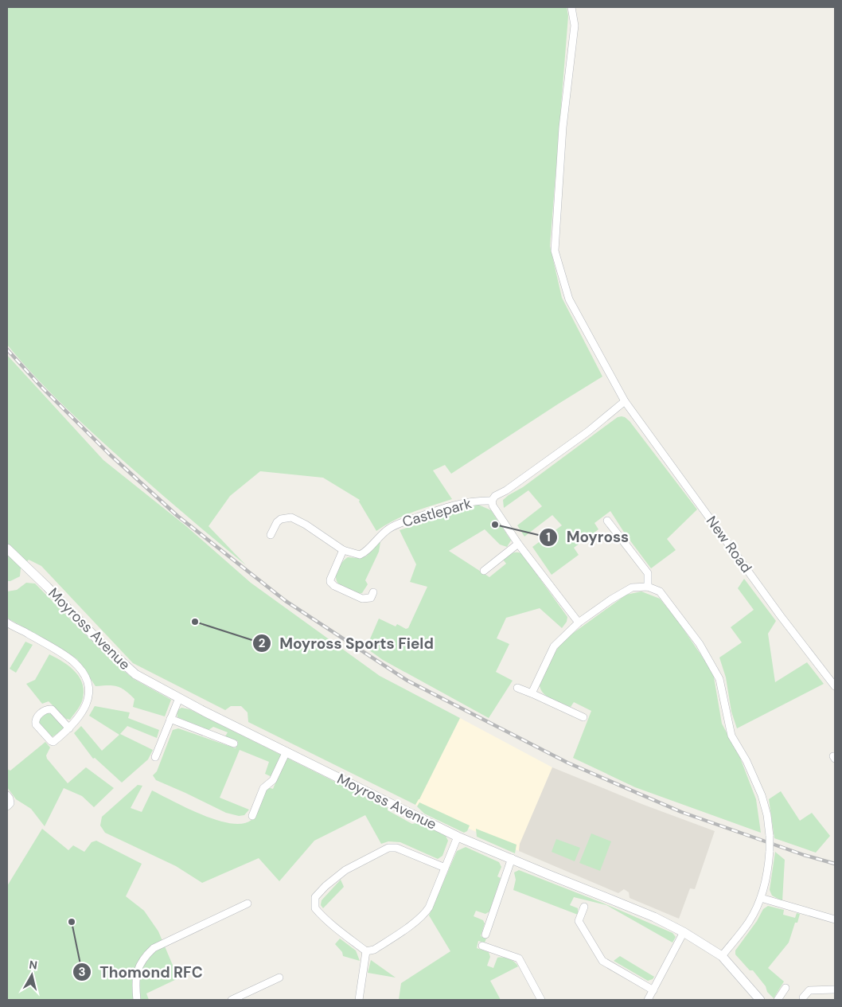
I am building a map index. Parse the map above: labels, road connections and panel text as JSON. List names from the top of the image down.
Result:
{
  "streets": {
    "street": ["Castlepark", "New Road", "Moyross Avenue"]
  },
  "crossings": [
    ["Castlepark", "New Road"]
  ],
  "places": ["Moyross", "Moyross Sports Field", "Thomond RFC"],
  "north": "top"
}
